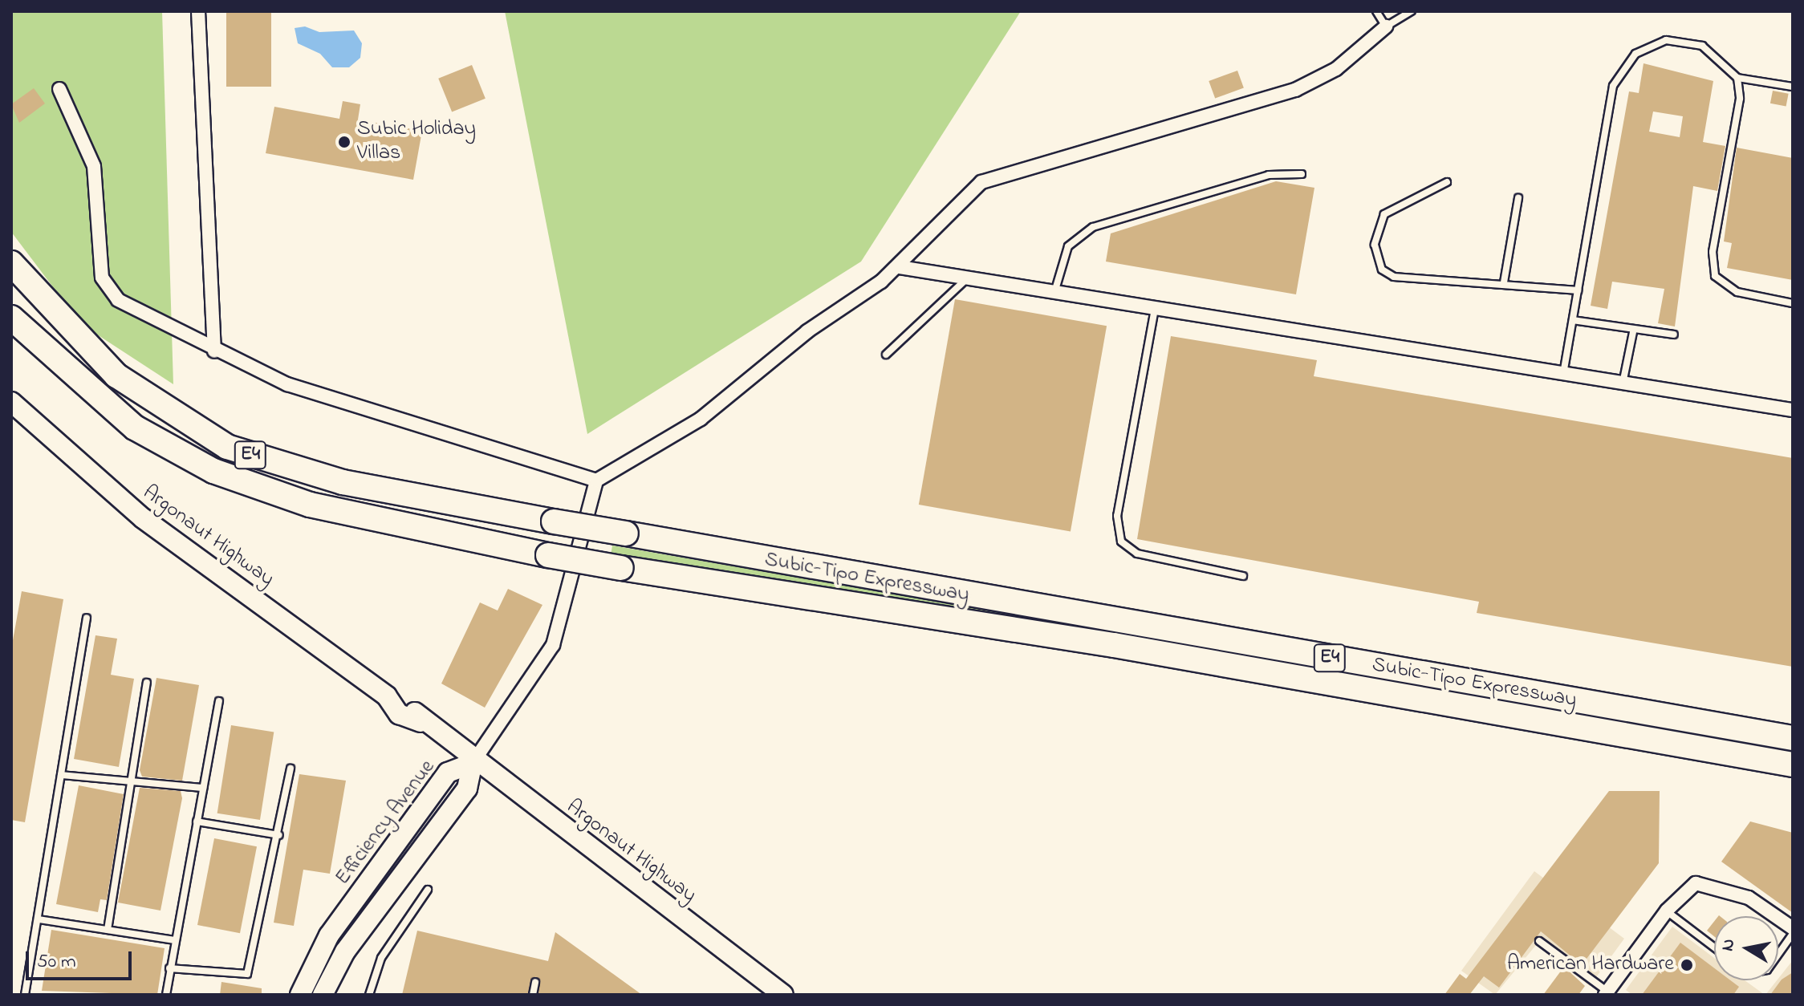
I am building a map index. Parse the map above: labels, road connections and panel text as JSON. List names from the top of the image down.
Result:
{
  "streets": {
    "highway": ["E4", "Subic-Tipo Expressway"],
    "street": ["Argonaut Highway", "Efficiency Avenue"]
  },
  "crossings": [
    ["Argonaut Highway", "Efficiency Avenue"]
  ],
  "places": ["Subic Holiday Villas", "American Hardware"],
  "scale_bar": "50 m",
  "north": "left"
}
